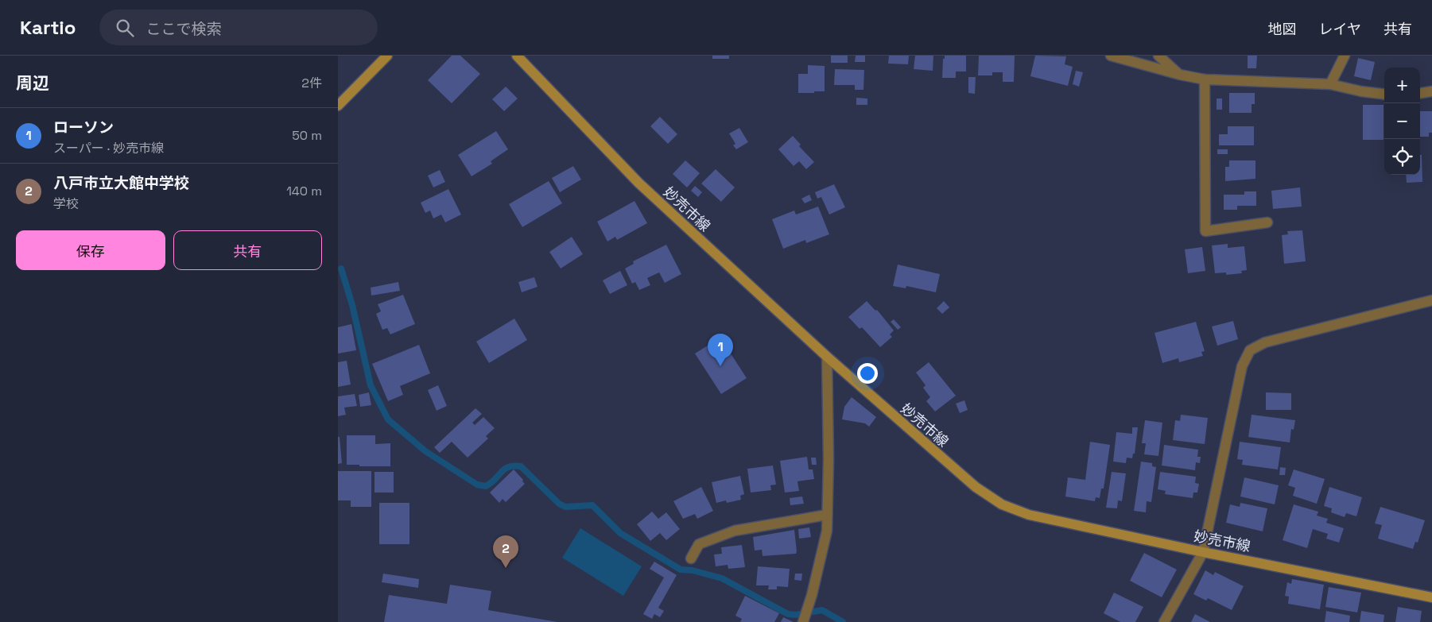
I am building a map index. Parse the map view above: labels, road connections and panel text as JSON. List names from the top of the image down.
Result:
{
  "streets": {
    "main road": ["妙売市線"]
  },
  "page": {
    "header": "Kartio",
    "search": "ここで検索",
    "nav": ["地図", "レイヤ", "共有"],
    "heading": ["周辺", "2件"],
    "map_buttons": ["+", "−"],
    "list": [
      {
        "mark": "1",
        "name": "ローソン",
        "note": "スーパー · 妙売市線",
        "value": "50 m"
      },
      {
        "mark": "2",
        "name": "八戸市立大館中学校",
        "note": "学校",
        "value": "140 m"
      }
    ],
    "buttons": ["保存", "共有"],
    "pins": ["1", "2"]
  }
}
